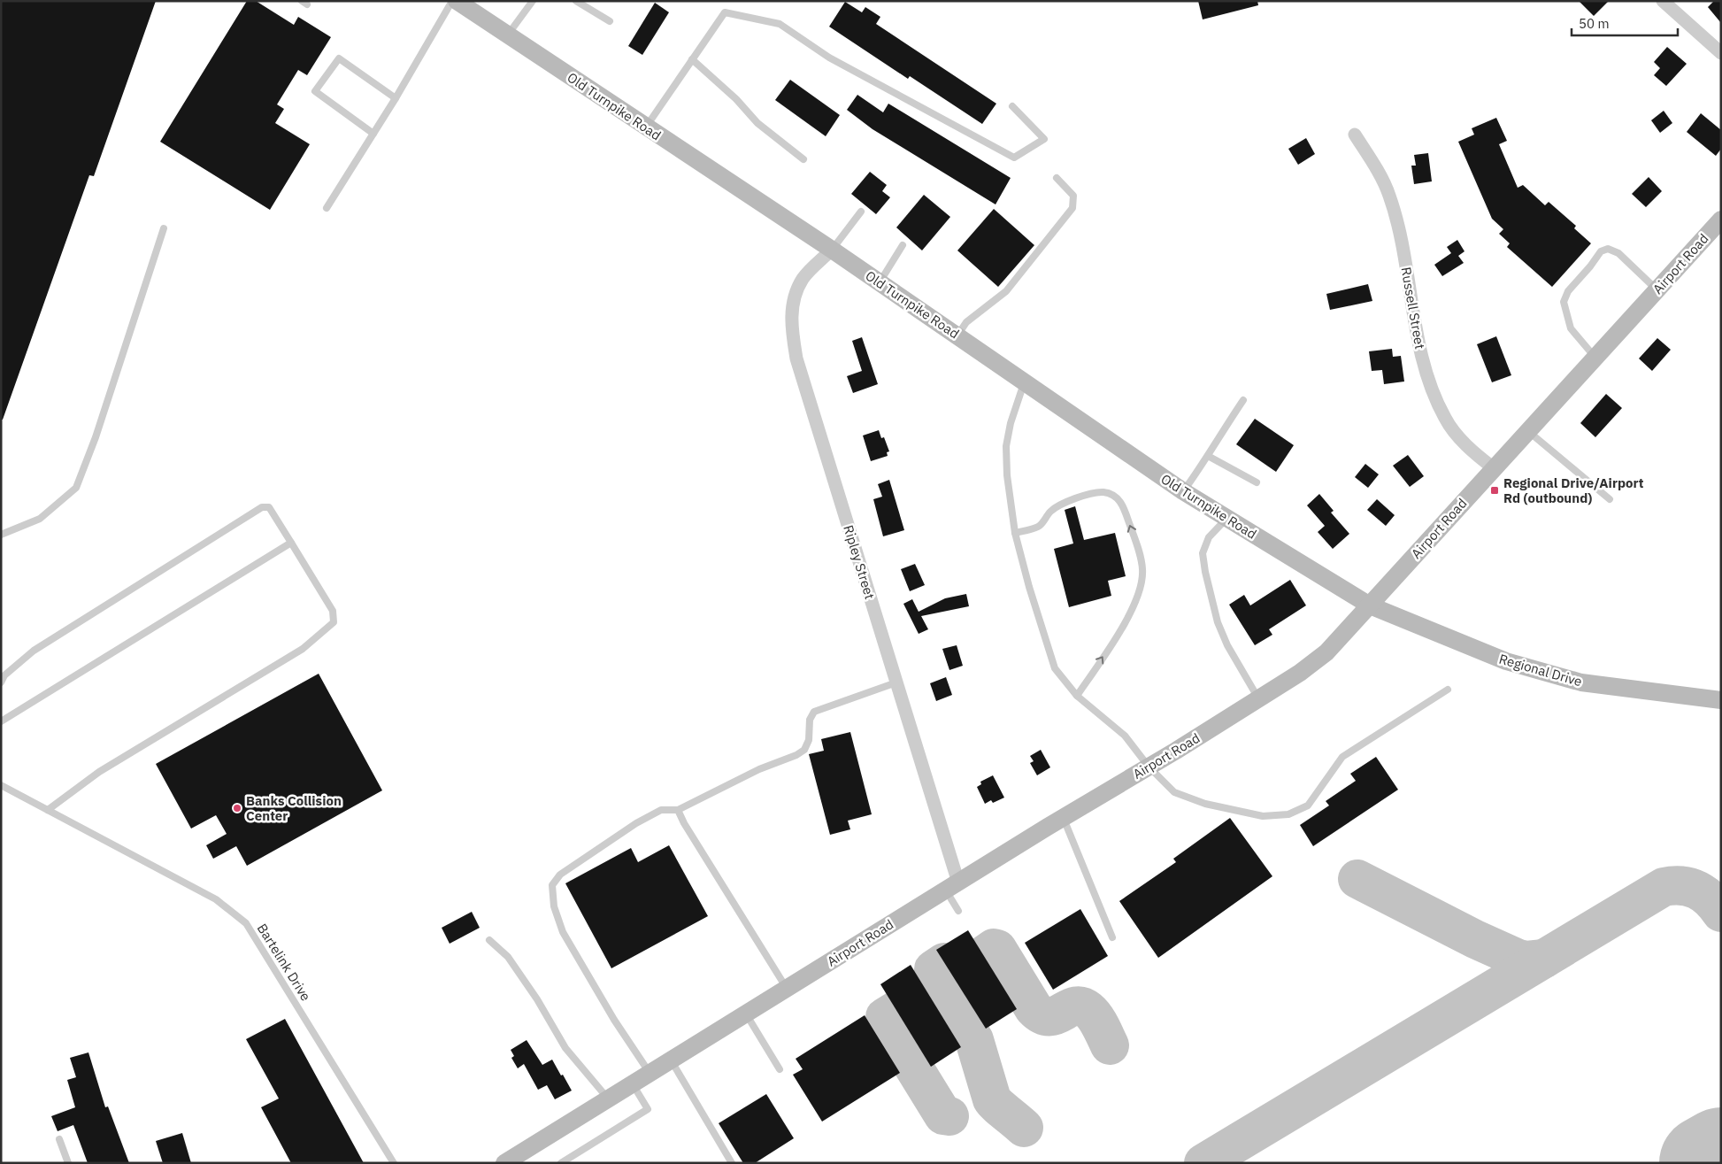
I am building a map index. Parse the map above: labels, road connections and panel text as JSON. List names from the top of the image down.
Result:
{
  "streets": {
    "street": [
      "Old Turnpike Road",
      "Airport Road",
      "Russell Street",
      "Ripley Street",
      "Regional Drive"
    ],
    "lane": ["Bartelink Drive"]
  },
  "crossings": [
    ["Old Turnpike Road", "Airport Road"],
    ["Old Turnpike Road", "Ripley Street"],
    ["Old Turnpike Road", "Regional Drive"],
    ["Airport Road", "Russell Street"],
    ["Airport Road", "Ripley Street"],
    ["Airport Road", "Regional Drive"]
  ],
  "places": {
    "transit": ["Regional Drive/Airport Rd (outbound)"],
    "other": ["Banks Collision Center"]
  },
  "scale_bar": "50 m"
}
